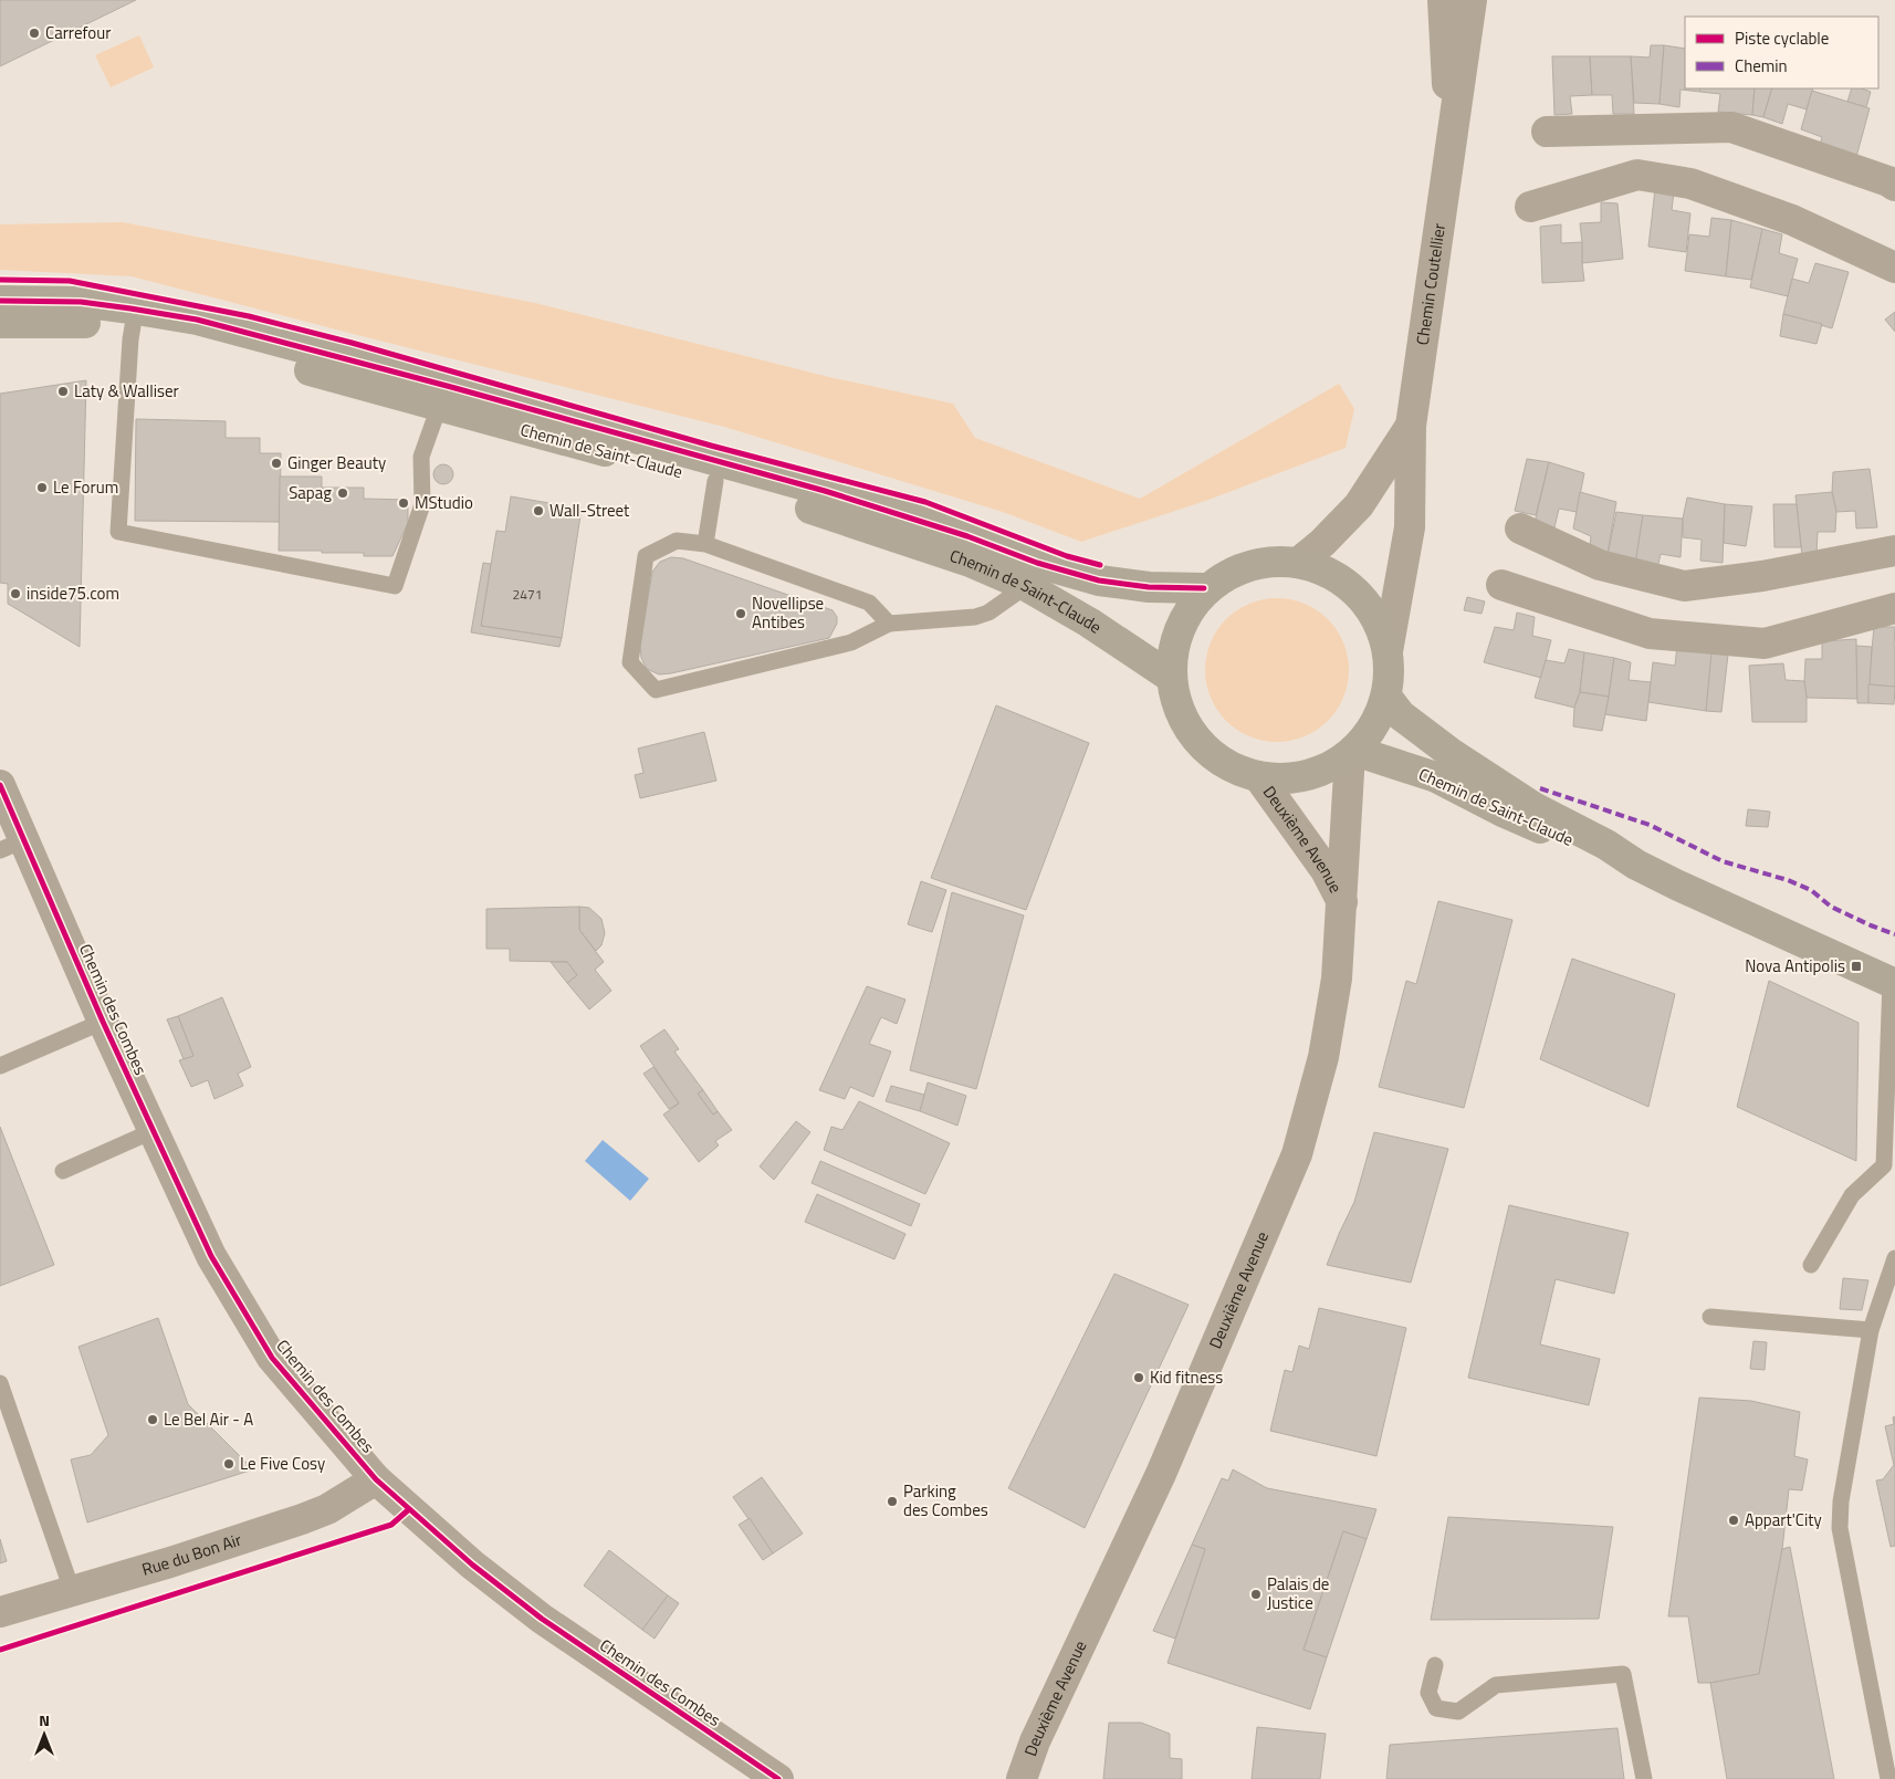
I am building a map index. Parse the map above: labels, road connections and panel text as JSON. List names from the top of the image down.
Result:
{
  "streets": {
    "street": [
      "Chemin Coutellier",
      "Chemin de Saint-Claude",
      "Deuxième Avenue",
      "Chemin des Combes",
      "Rue du Bon Air"
    ]
  },
  "crossings": [
    ["Chemin de Saint-Claude", "Deuxième Avenue"],
    ["Chemin des Combes", "Rue du Bon Air"]
  ],
  "places": {
    "other": [
      "Carrefour",
      "Laty & Walliser",
      "Ginger Beauty",
      "Le Forum",
      "Sapag",
      "MStudio",
      "Wall-Street",
      "inside75.com",
      "Novellipse Antibes",
      "Kid fitness",
      "Le Bel Air - A",
      "Le Five Cosy",
      "Parking des Combes",
      "Appart'City",
      "Palais de Justice"
    ],
    "transit": ["Nova Antipolis"]
  },
  "house_numbers": ["2471"],
  "legend": ["Piste cyclable", "Chemin"],
  "north": "top"
}
